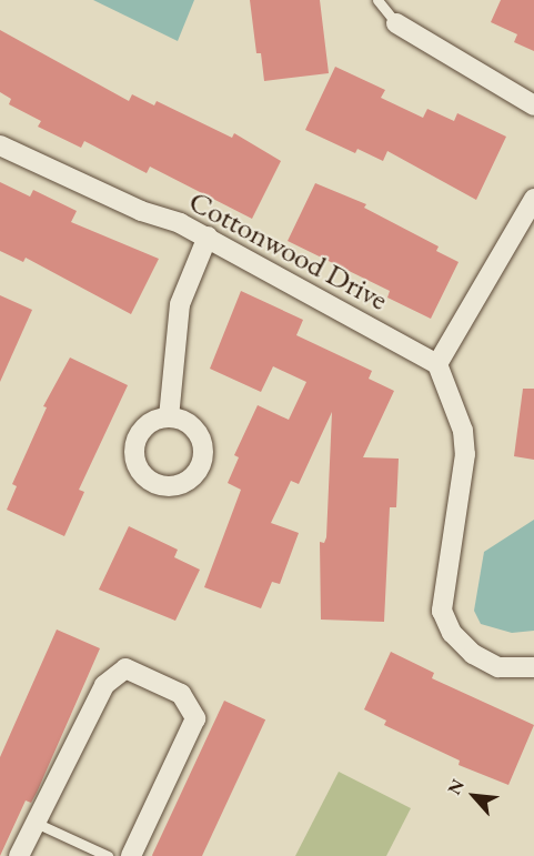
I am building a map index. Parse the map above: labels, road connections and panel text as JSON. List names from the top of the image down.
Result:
{
  "streets": {
    "street": ["Cottonwood Drive"]
  },
  "north": "top left"
}
